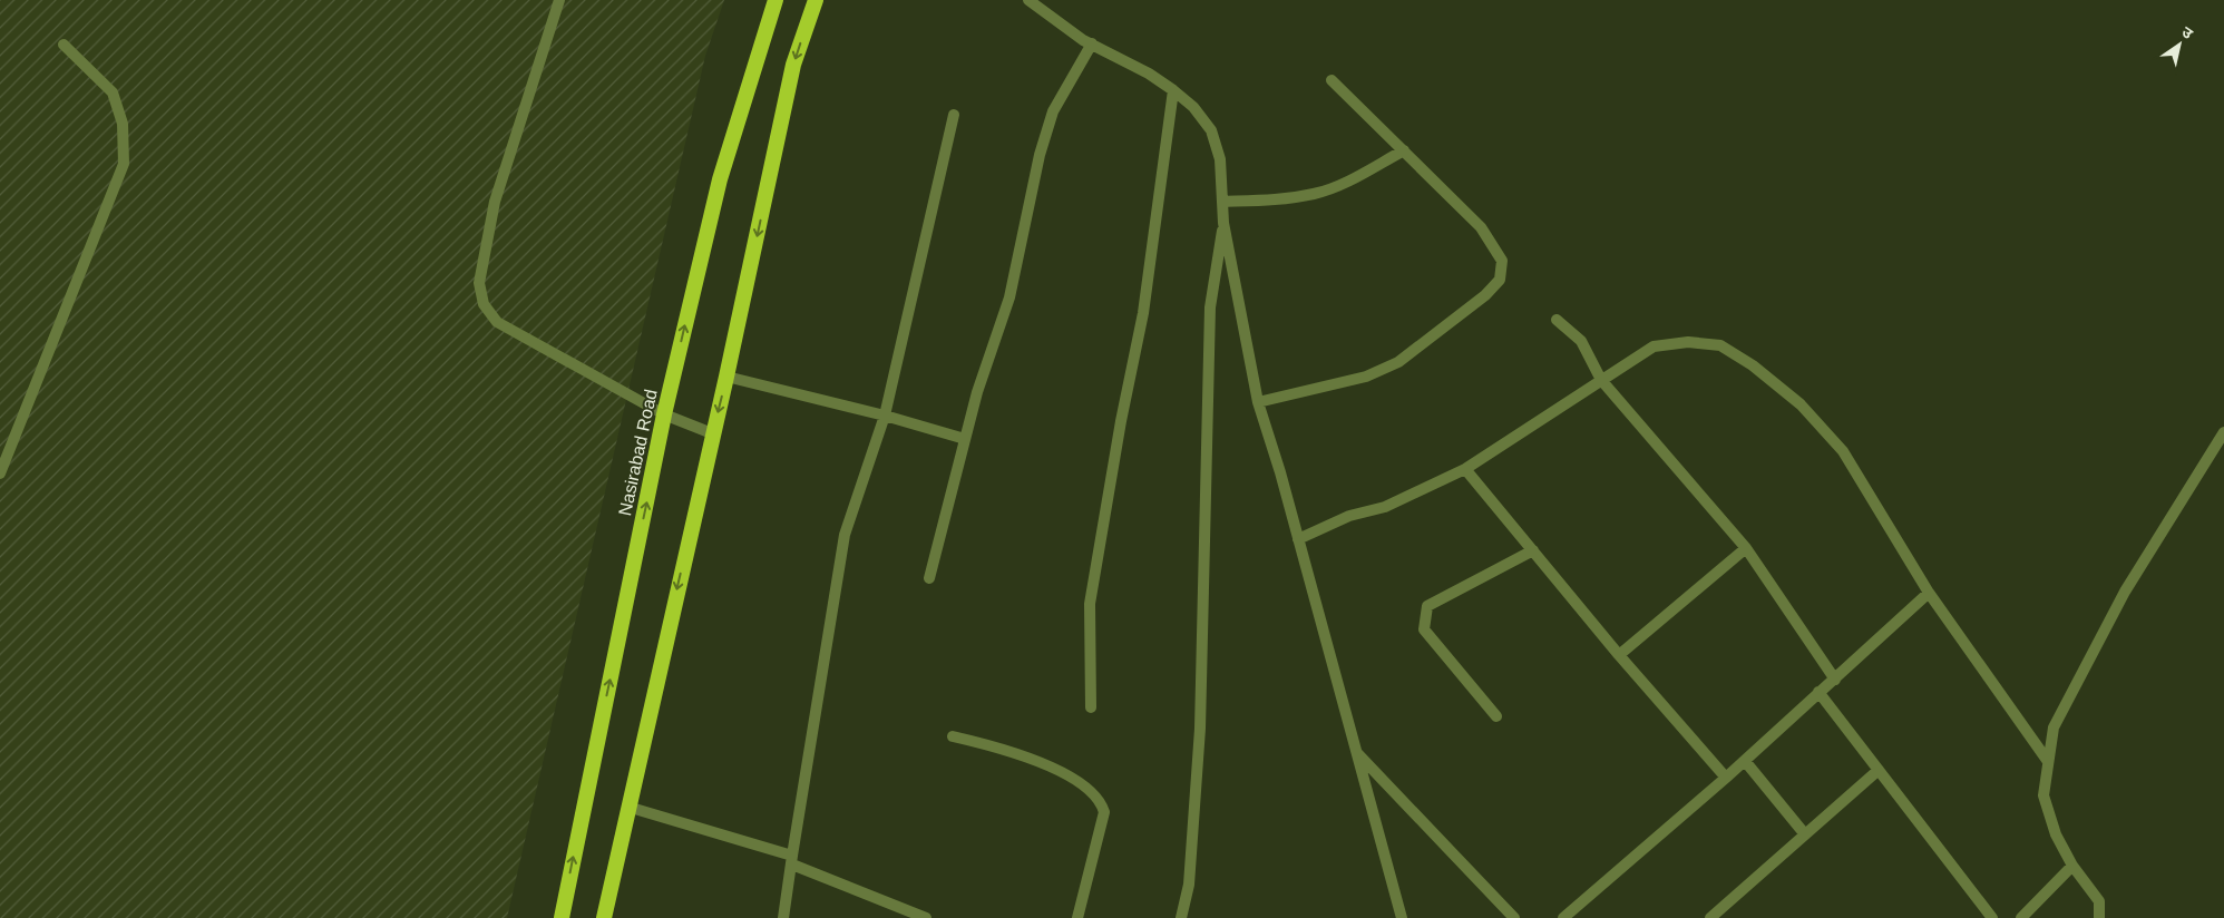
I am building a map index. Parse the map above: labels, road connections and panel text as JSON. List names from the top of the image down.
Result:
{
  "streets": {
    "highway": ["Nasirabad Road"]
  },
  "north": "top right"
}
